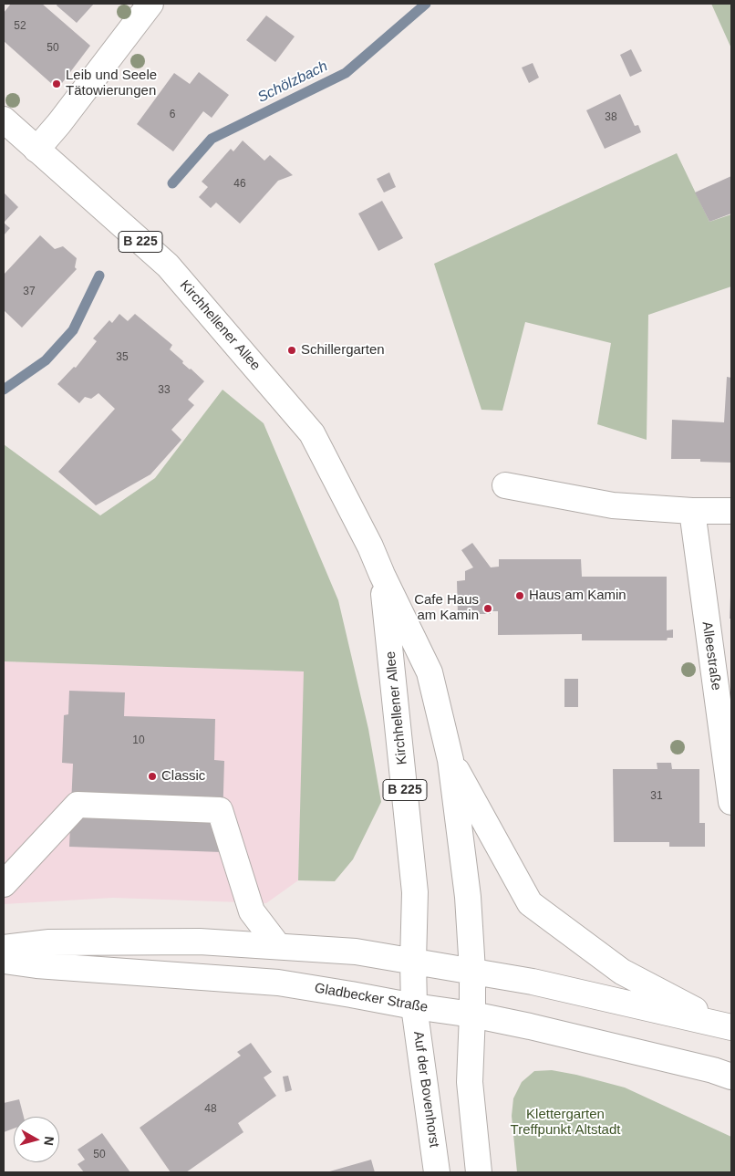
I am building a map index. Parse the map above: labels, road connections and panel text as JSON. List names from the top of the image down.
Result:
{
  "streets": {
    "main road": [
      "B 225",
      "Kirchhellener Allee",
      "Alleestraße",
      "Gladbecker Straße",
      "Auf der Bovenhorst"
    ]
  },
  "crossings": [
    ["B 225", "Kirchhellener Allee"],
    ["Kirchhellener Allee", "Gladbecker Straße"],
    ["Kirchhellener Allee", "Auf der Bovenhorst"],
    ["Gladbecker Straße", "Auf der Bovenhorst"]
  ],
  "water": ["Schölzbach"],
  "parks": ["Klettergarten Treffpunkt Altstadt"],
  "places": [
    "Leib und Seele Tätowierungen",
    "Schillergarten",
    "Haus am Kamin",
    "Cafe Haus am Kamin",
    "Classic"
  ],
  "house_numbers": [
    "52",
    "50",
    "6",
    "38",
    "46",
    "37",
    "35",
    "33",
    "10",
    "31",
    "48",
    "50"
  ],
  "north": "right"
}
